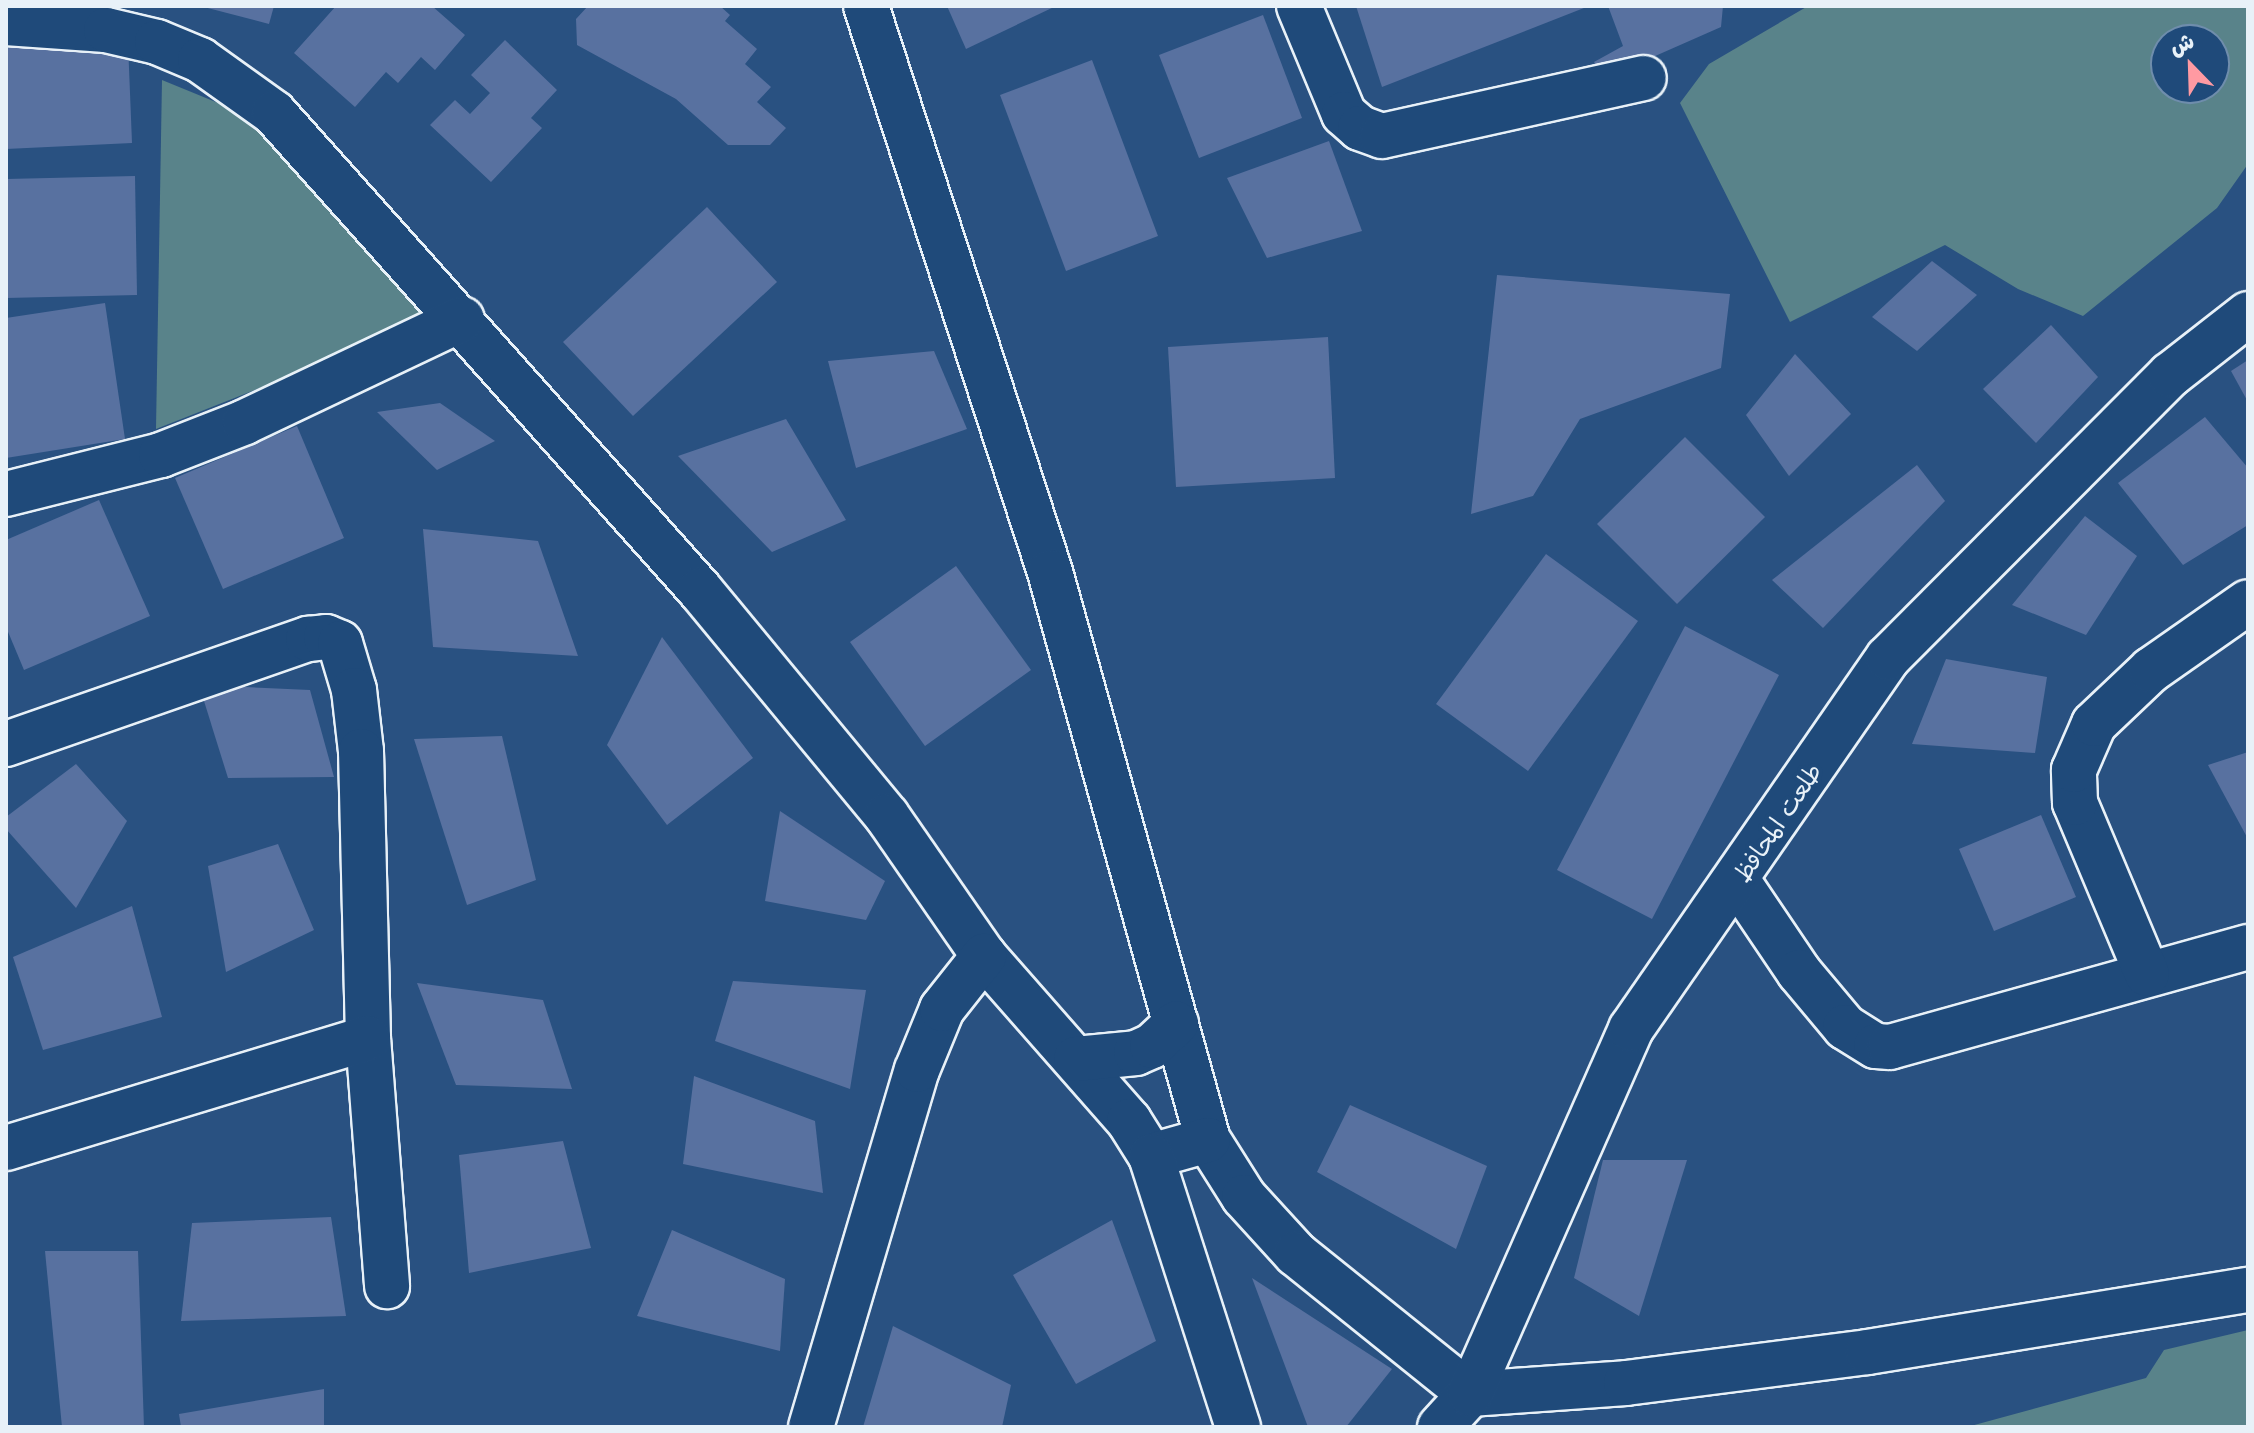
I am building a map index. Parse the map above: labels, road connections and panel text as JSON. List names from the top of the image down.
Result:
{
  "streets": {
    "street": ["طلعت المحافظ"]
  },
  "north": "top left"
}
